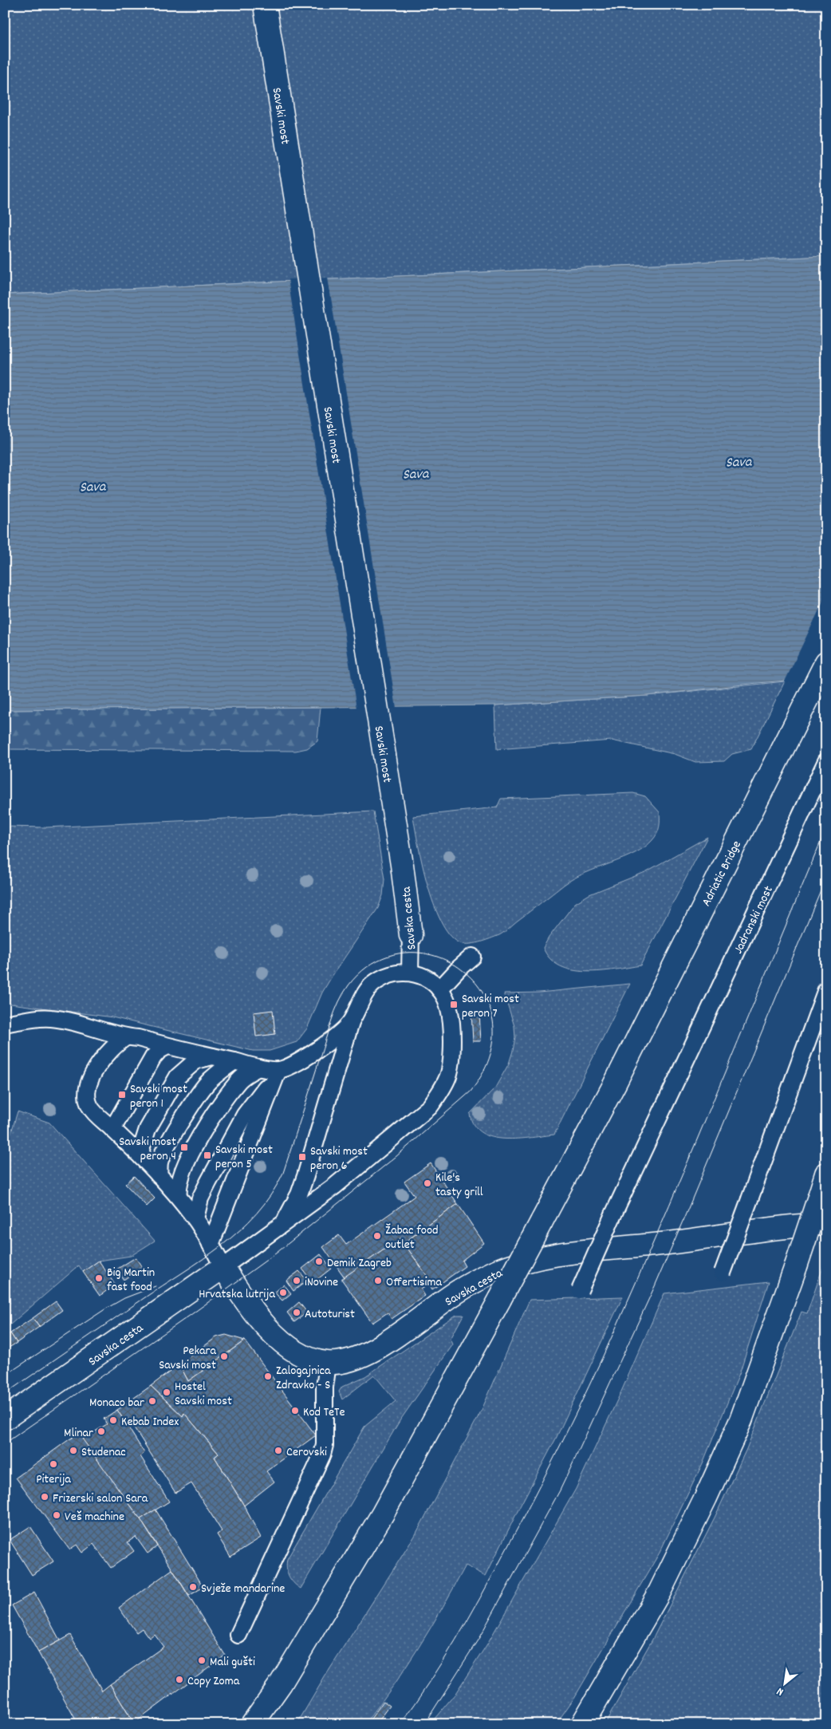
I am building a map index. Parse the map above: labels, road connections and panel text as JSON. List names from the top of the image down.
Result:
{
  "streets": {
    "street": ["Savski most", "Adriatic Bridge", "Savska cesta"],
    "lane": ["Jadranski most"]
  },
  "crossings": [
    ["Savski most", "Savska cesta"]
  ],
  "water": ["Sava"],
  "places": {
    "transit": [
      "Savski most peron 7",
      "Savski most peron 1",
      "Savski most peron 4",
      "Savski most peron 5",
      "Savski most peron 6"
    ],
    "other": [
      "Kile's tasty grill",
      "Žabac food outlet",
      "Demik Zagreb",
      "Big Martin fast food",
      "iNovine",
      "Offertisima",
      "Hrvatska lutrija",
      "Autoturist",
      "Pekara Savski most",
      "Zalogajnica Zdravko - S",
      "Hostel Savski most",
      "Monaco bar",
      "Kod TeTe",
      "Kebab Index",
      "Mlinar",
      "Studenac",
      "Cerovski",
      "Piterija",
      "Frizerski salon Sara",
      "Veš machine",
      "Svježe mandarine",
      "Mali gušti",
      "Copy Zoma"
    ]
  },
  "north": "bottom left"
}
